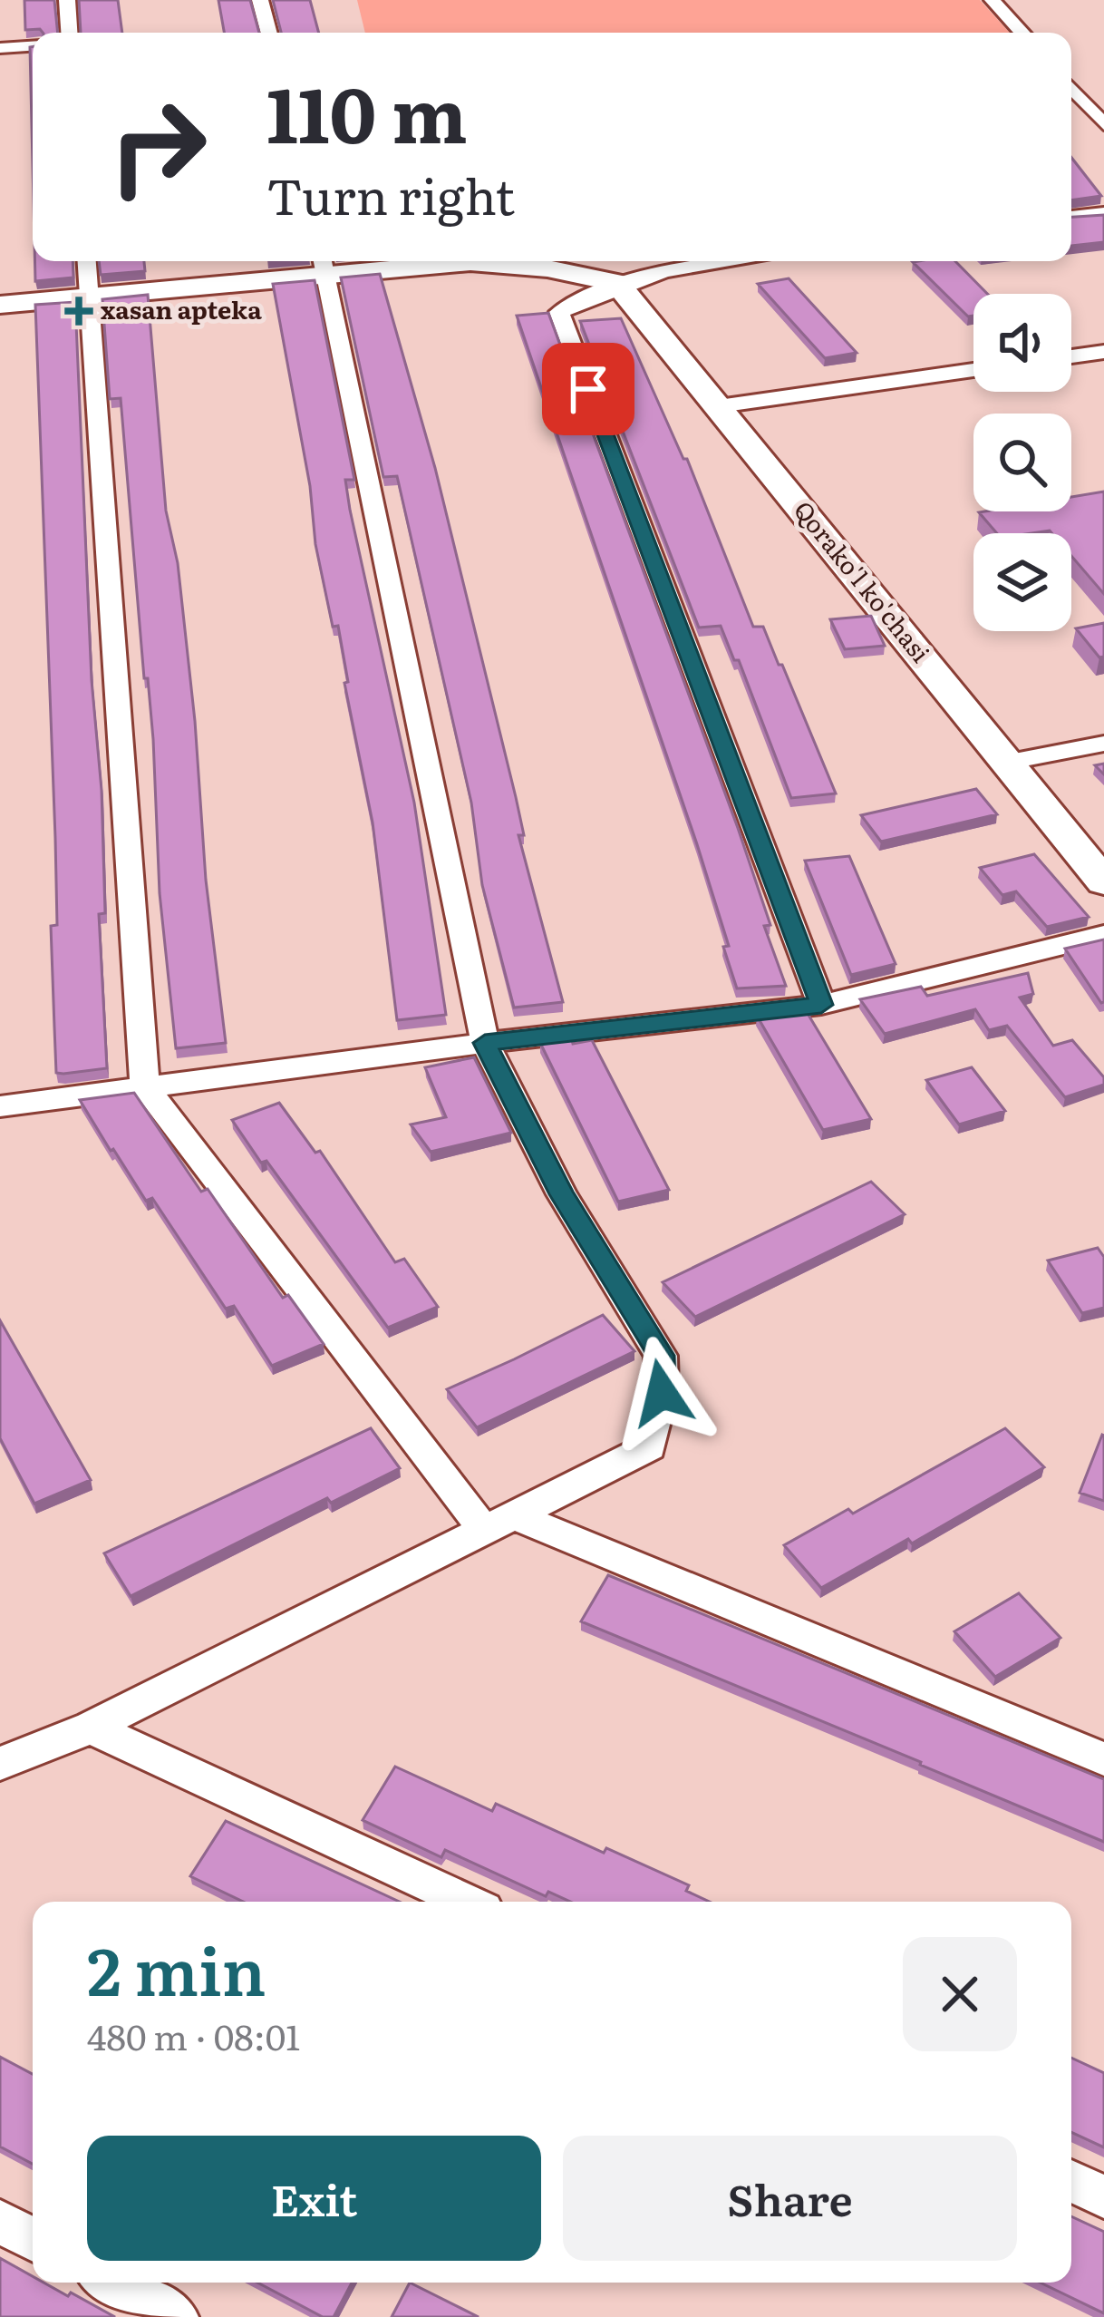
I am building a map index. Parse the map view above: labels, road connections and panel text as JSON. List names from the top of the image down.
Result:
{
  "streets": {
    "street": ["Qorako'l ko'chasi"]
  },
  "places": {
    "health": ["xasan apteka"]
  },
  "page": {
    "turn": ["110 m", "Turn right"],
    "heading": ["2 min", "480 m · 08:01"],
    "buttons": ["Exit", "Share"]
  }
}
